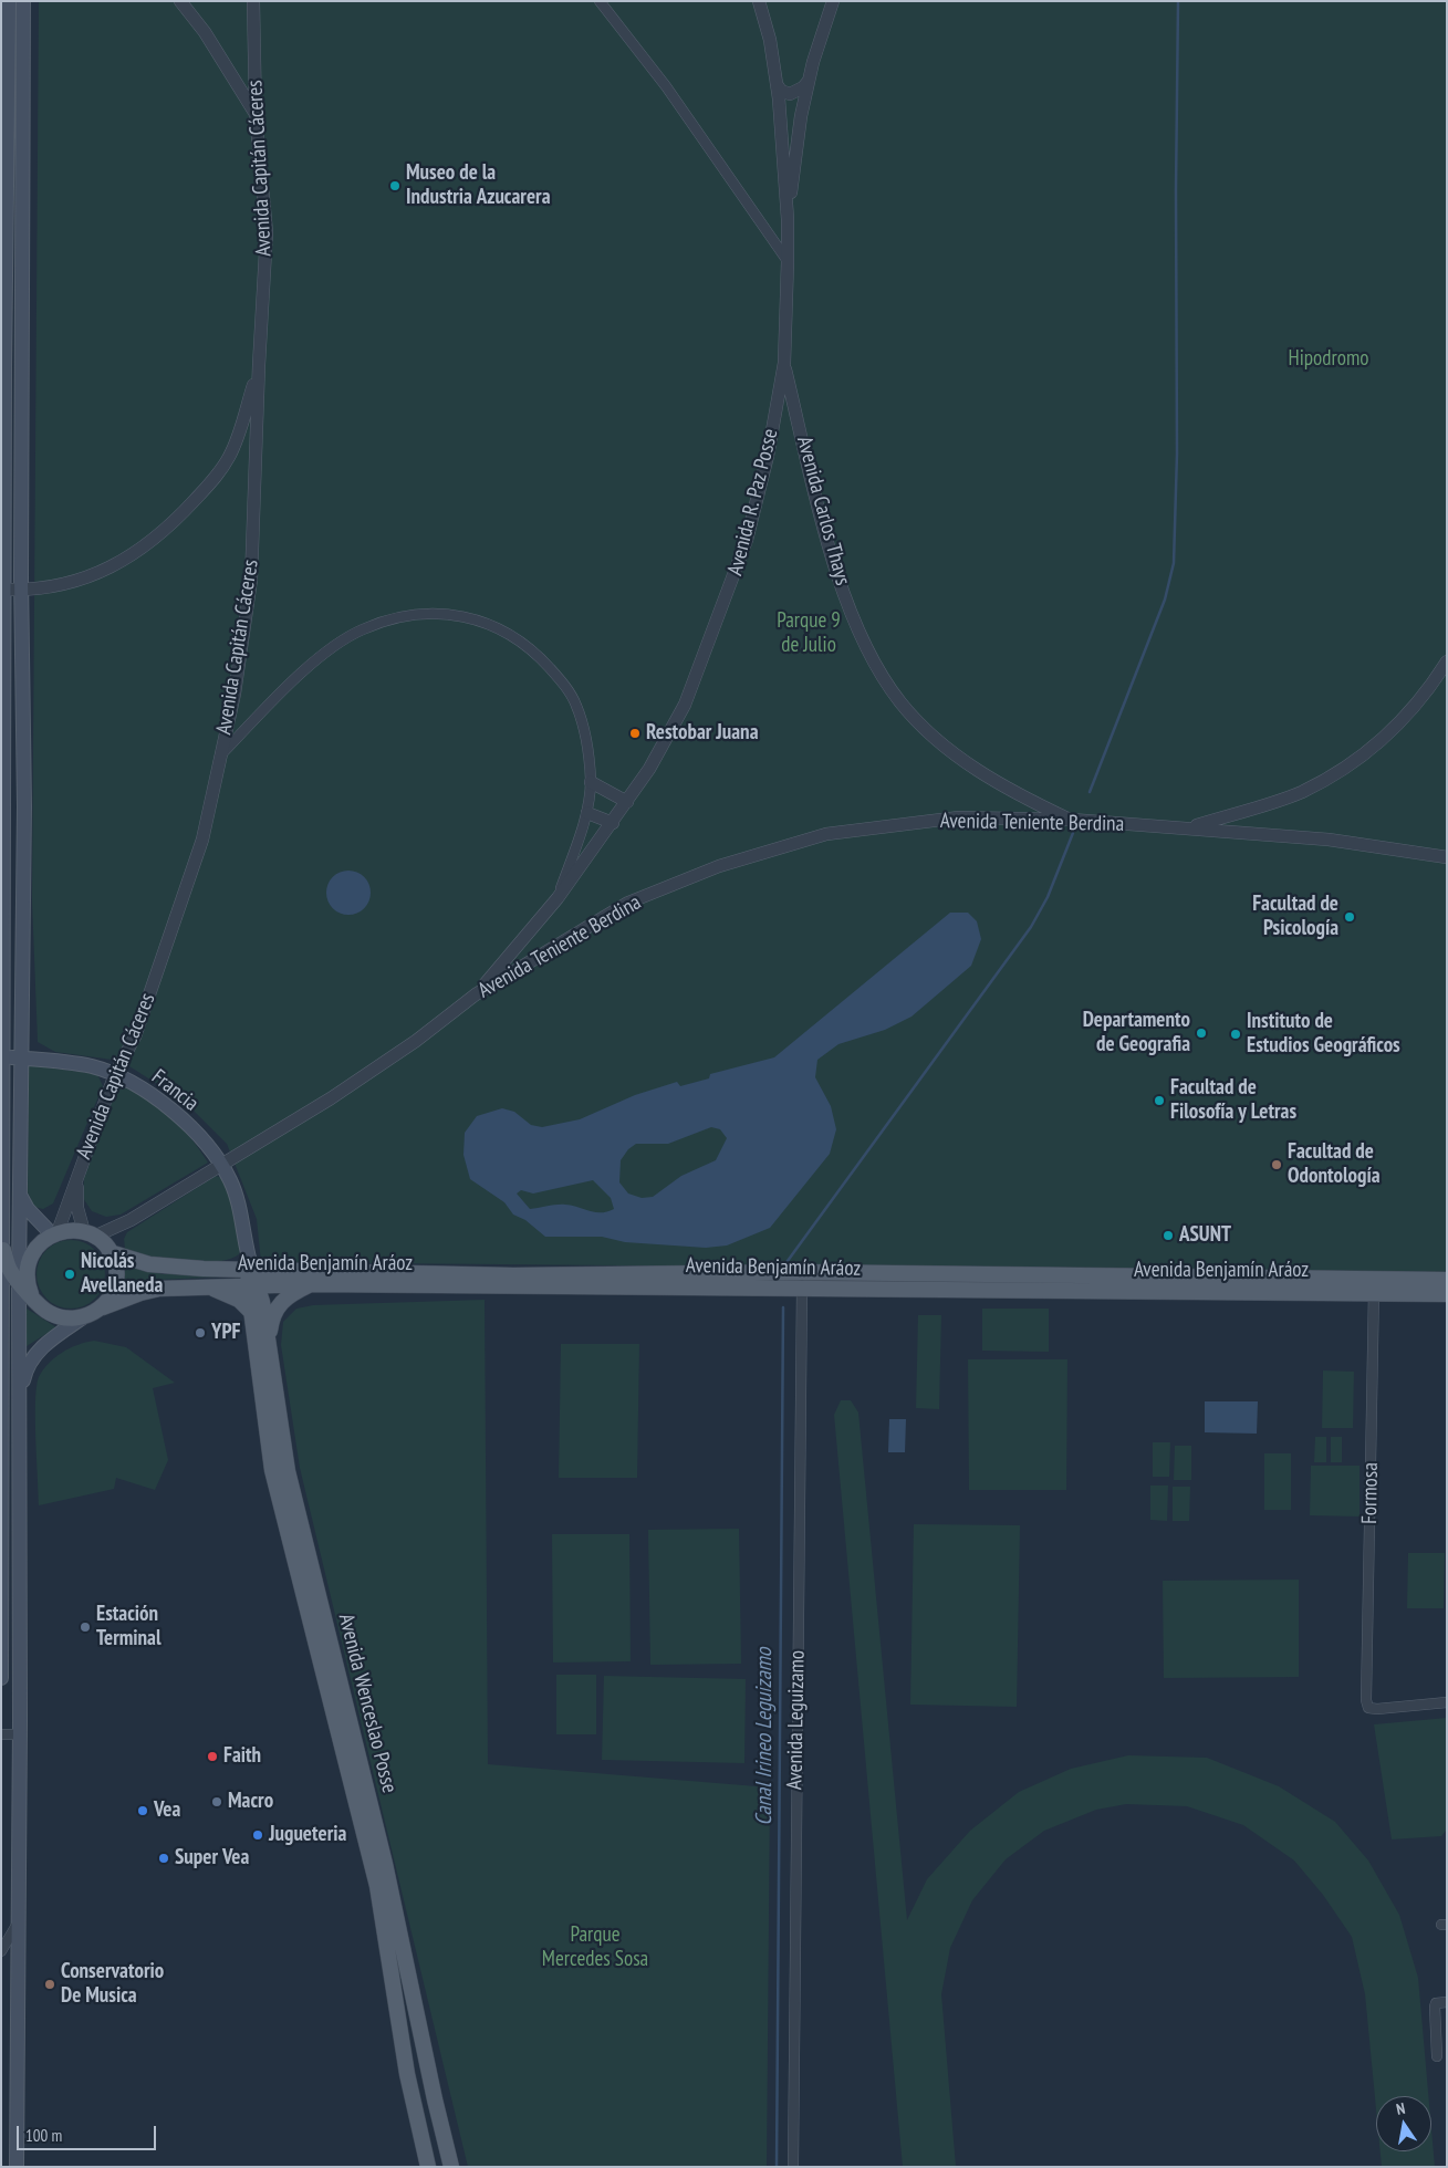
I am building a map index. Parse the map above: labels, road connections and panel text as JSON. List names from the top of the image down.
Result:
{
  "streets": {
    "main road": ["Francia", "Avenida Benjamín Aráoz", "Avenida Wenceslao Posse"],
    "street": [
      "Avenida Capitán Cáceres",
      "Avenida R. Paz Posse",
      "Avenida Carlos Thays",
      "Avenida Teniente Berdina",
      "Formosa",
      "Avenida Leguizamo"
    ]
  },
  "crossings": [
    ["Avenida Capitán Cáceres", "Avenida Teniente Berdina"],
    ["Avenida Capitán Cáceres", "Francia"],
    ["Avenida Capitán Cáceres", "Avenida Benjamín Aráoz"],
    ["Avenida R. Paz Posse", "Avenida Carlos Thays"],
    ["Avenida R. Paz Posse", "Avenida Teniente Berdina"],
    ["Avenida Carlos Thays", "Avenida Teniente Berdina"],
    ["Avenida Teniente Berdina", "Francia"],
    ["Avenida Teniente Berdina", "Avenida Benjamín Aráoz"],
    ["Francia", "Avenida Wenceslao Posse"],
    ["Avenida Benjamín Aráoz", "Formosa"],
    ["Avenida Benjamín Aráoz", "Avenida Wenceslao Posse"],
    ["Avenida Benjamín Aráoz", "Avenida Leguizamo"]
  ],
  "water": ["Canal Irineo Leguizamo"],
  "parks": ["Hipodromo", "Parque 9 de Julio", "Parque Mercedes Sosa"],
  "places": [
    "Museo de la Industria Azucarera",
    "Restobar Juana",
    "Facultad de Psicología",
    "Departamento de Geografia",
    "Instituto de Estudios Geográficos",
    "Facultad de Filosofía y Letras",
    "Facultad de Odontología",
    "ASUNT",
    "Nicolás Avellaneda",
    "YPF",
    "Estación Terminal",
    "Faith",
    "Macro",
    "Vea",
    "Jugueteria",
    "Super Vea",
    "Conservatorio De Musica"
  ],
  "scale_bar": "100 m",
  "north": "top"
}
